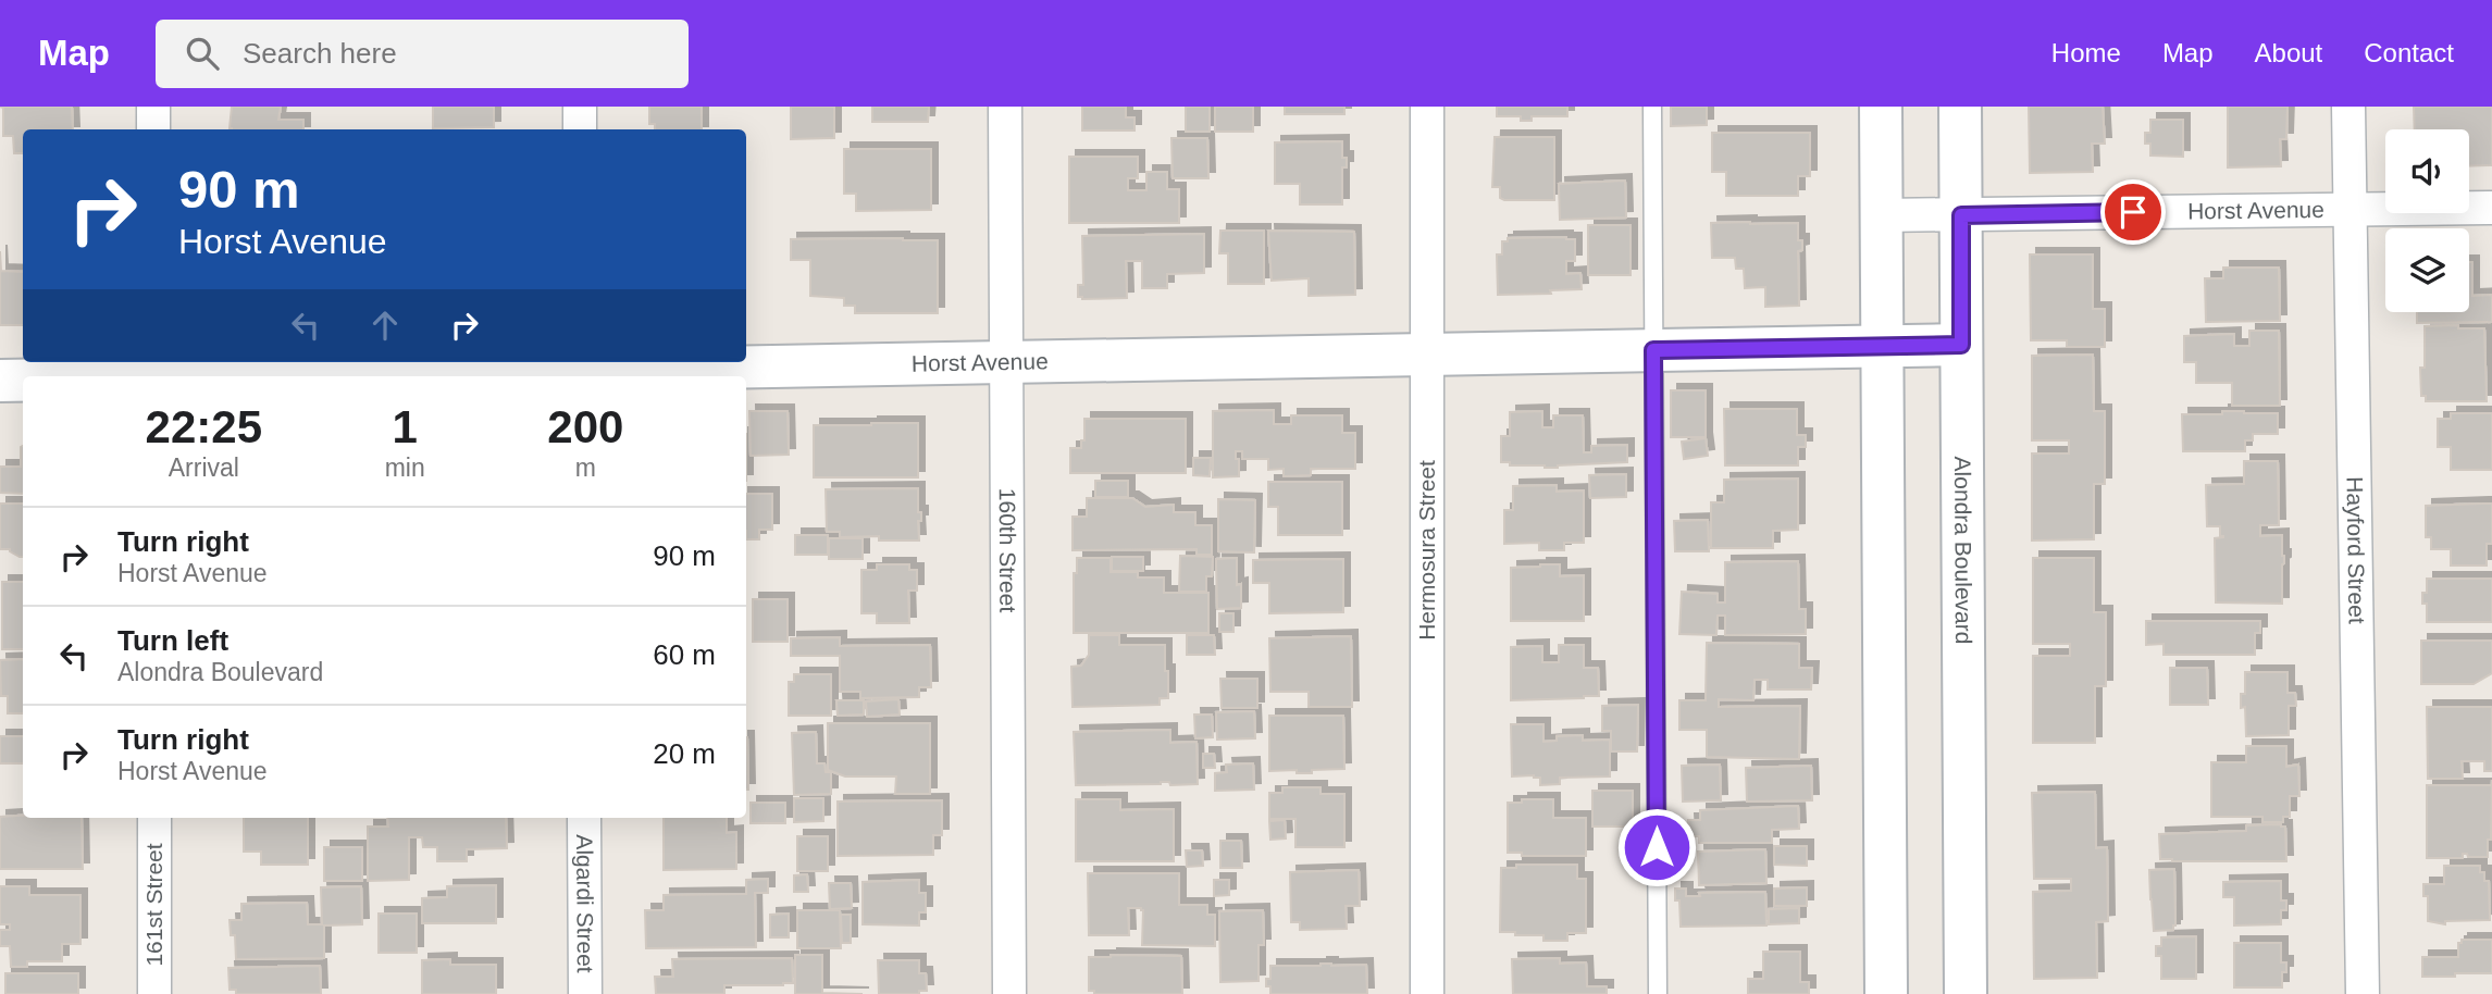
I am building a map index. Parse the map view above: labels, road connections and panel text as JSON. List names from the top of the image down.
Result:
{
  "streets": {
    "street": [
      "Horst Avenue",
      "160th Street",
      "Hermosura Street",
      "Alondra Boulevard",
      "Hayford Street",
      "161st Street",
      "Algardi Street"
    ]
  },
  "crossings": [
    ["Horst Avenue", "160th Street"],
    ["Horst Avenue", "Hermosura Street"],
    ["Horst Avenue", "Alondra Boulevard"],
    ["Horst Avenue", "Hayford Street"]
  ],
  "page": {
    "header": "Map",
    "search": "Search here",
    "nav": [
      "Home",
      "Map",
      "About",
      "Contact"
    ],
    "turn": ["90 m", "Horst Avenue"],
    "eta": [
      "22:25",
      "Arrival",
      "1",
      "min",
      "200",
      "m"
    ],
    "list": [
      {
        "name": "Turn right",
        "note": "Horst Avenue",
        "value": "90 m"
      },
      {
        "name": "Turn left",
        "note": "Alondra Boulevard",
        "value": "60 m"
      },
      {
        "name": "Turn right",
        "note": "Horst Avenue",
        "value": "20 m"
      }
    ]
  }
}
